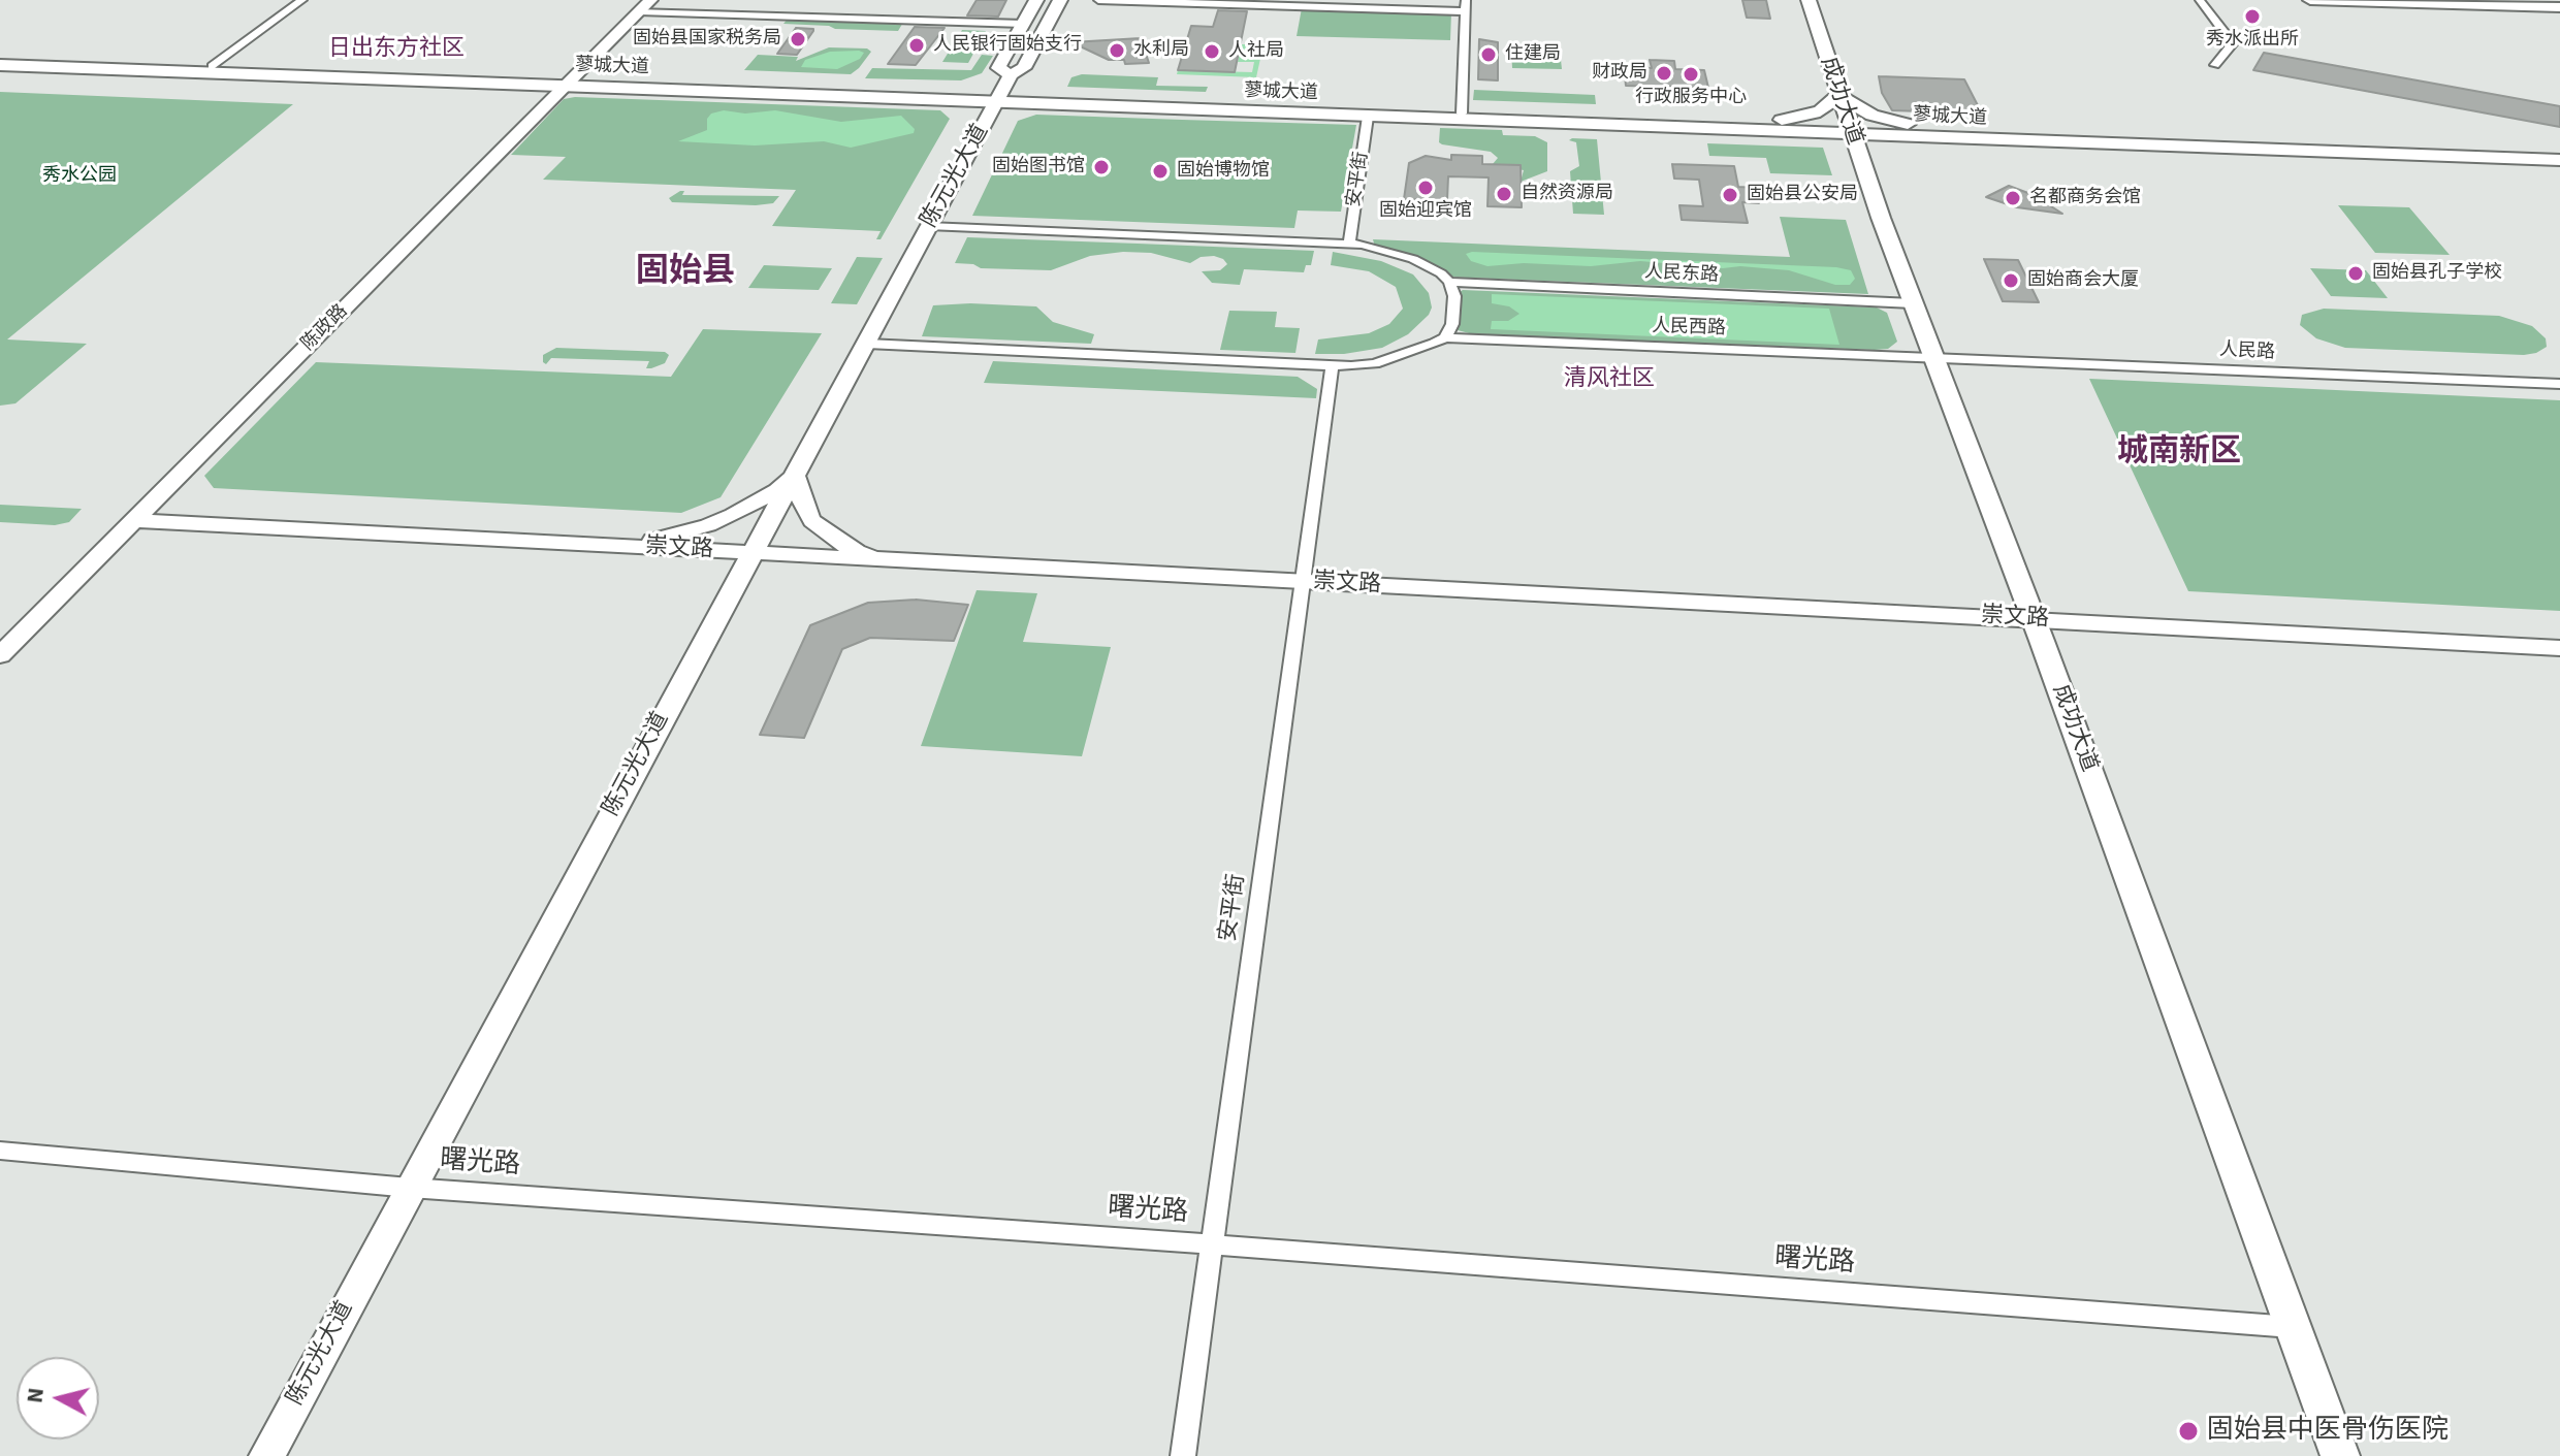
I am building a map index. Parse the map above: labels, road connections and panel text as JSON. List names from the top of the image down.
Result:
{
  "streets": {
    "main road": [
      "蓼城大道",
      "成功大道",
      "陈元光大道",
      "陈政路",
      "崇文路"
    ],
    "street": [
      "安平街",
      "人民东路",
      "人民西路",
      "人民路",
      "曙光路"
    ]
  },
  "crossings": [
    ["蓼城大道", "成功大道"],
    ["蓼城大道", "陈元光大道"],
    ["蓼城大道", "安平街"],
    ["蓼城大道", "陈政路"],
    ["成功大道", "人民东路"],
    ["成功大道", "人民西路"],
    ["成功大道", "人民路"],
    ["成功大道", "崇文路"],
    ["成功大道", "曙光路"],
    ["陈元光大道", "崇文路"],
    ["陈元光大道", "曙光路"],
    ["安平街", "崇文路"],
    ["安平街", "曙光路"],
    ["陈政路", "崇文路"],
    ["人民西路", "人民路"]
  ],
  "districts": [
    "日出东方社区",
    "固始县",
    "清风社区",
    "城南新区"
  ],
  "parks": ["秀水公园"],
  "places": [
    "秀水派出所",
    "固始县国家税务局",
    "人民银行固始支行",
    "水利局",
    "人社局",
    "住建局",
    "财政局",
    "行政服务中心",
    "固始图书馆",
    "固始博物馆",
    "固始迎宾馆",
    "自然资源局",
    "固始县公安局",
    "名都商务会馆",
    "固始县孔子学校",
    "固始商会大厦",
    "固始县中医骨伤医院"
  ],
  "north": "left"
}
